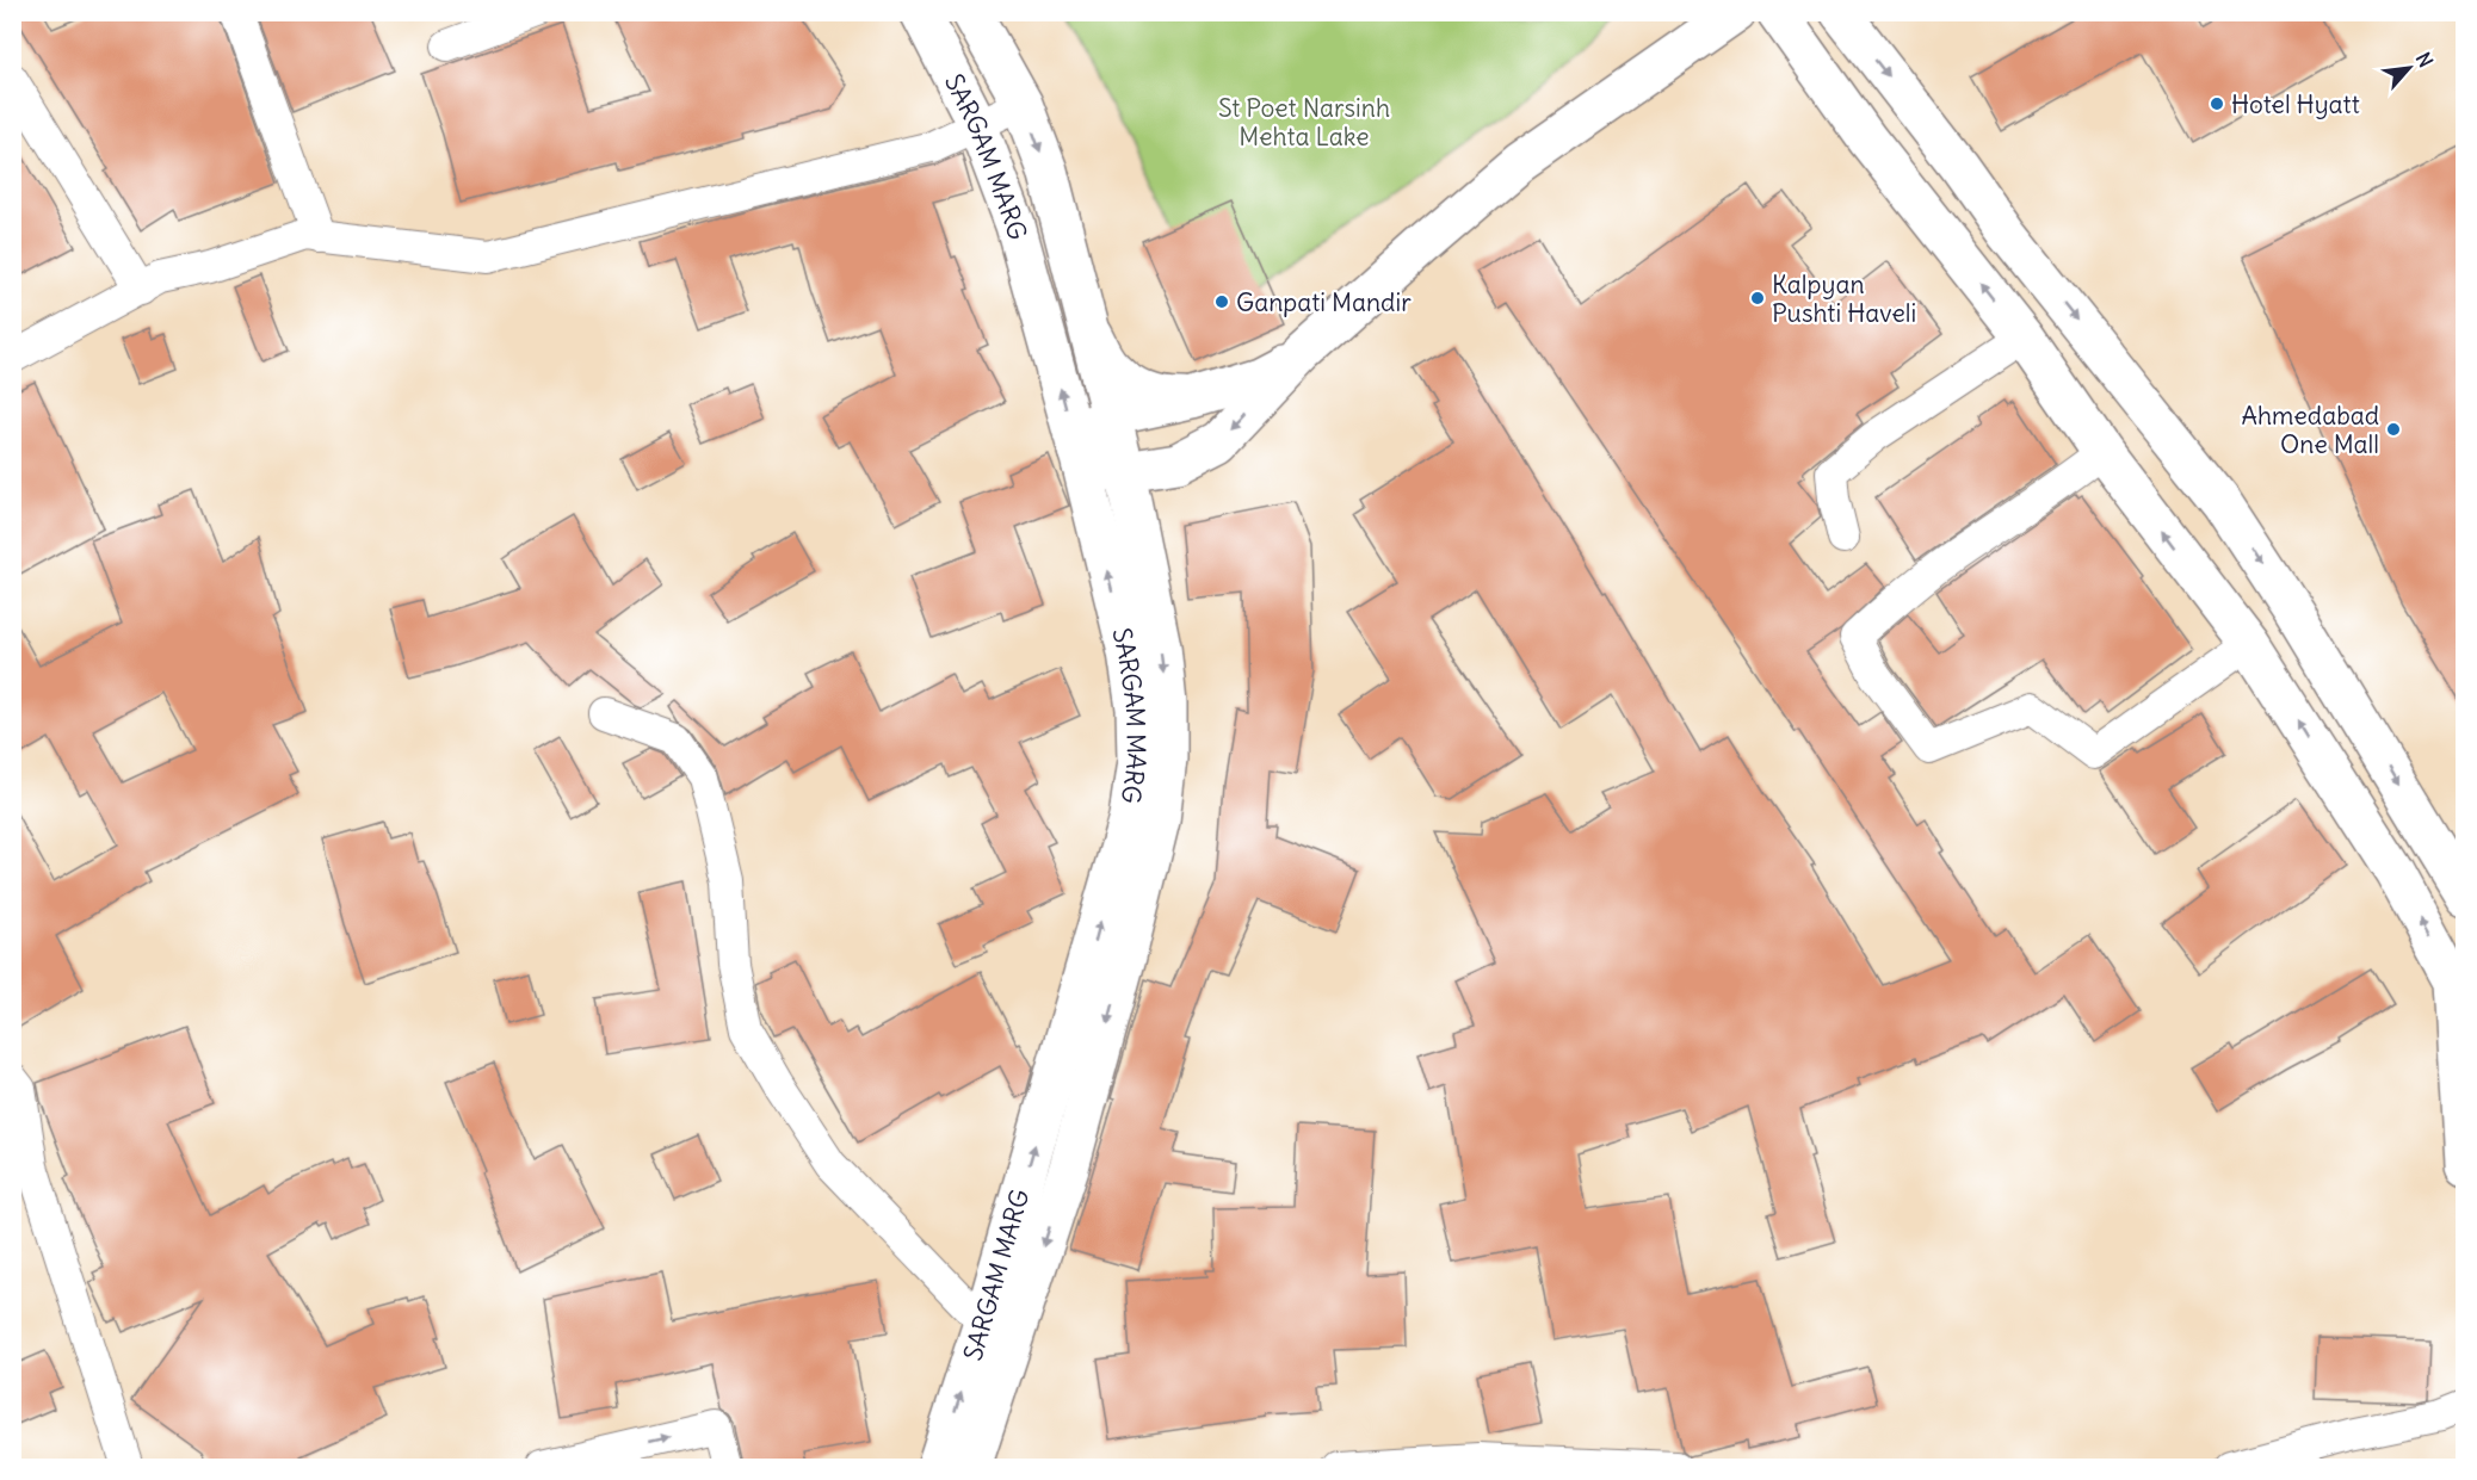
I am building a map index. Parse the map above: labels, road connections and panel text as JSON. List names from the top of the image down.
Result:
{
  "streets": {
    "street": ["SARGAM MARG"]
  },
  "parks": ["St Poet Narsinh Mehta Lake"],
  "places": [
    "Hotel Hyatt",
    "Kalpyan Pushti Haveli",
    "Ganpati Mandir",
    "Ahmedabad One Mall"
  ],
  "north": "top right"
}
